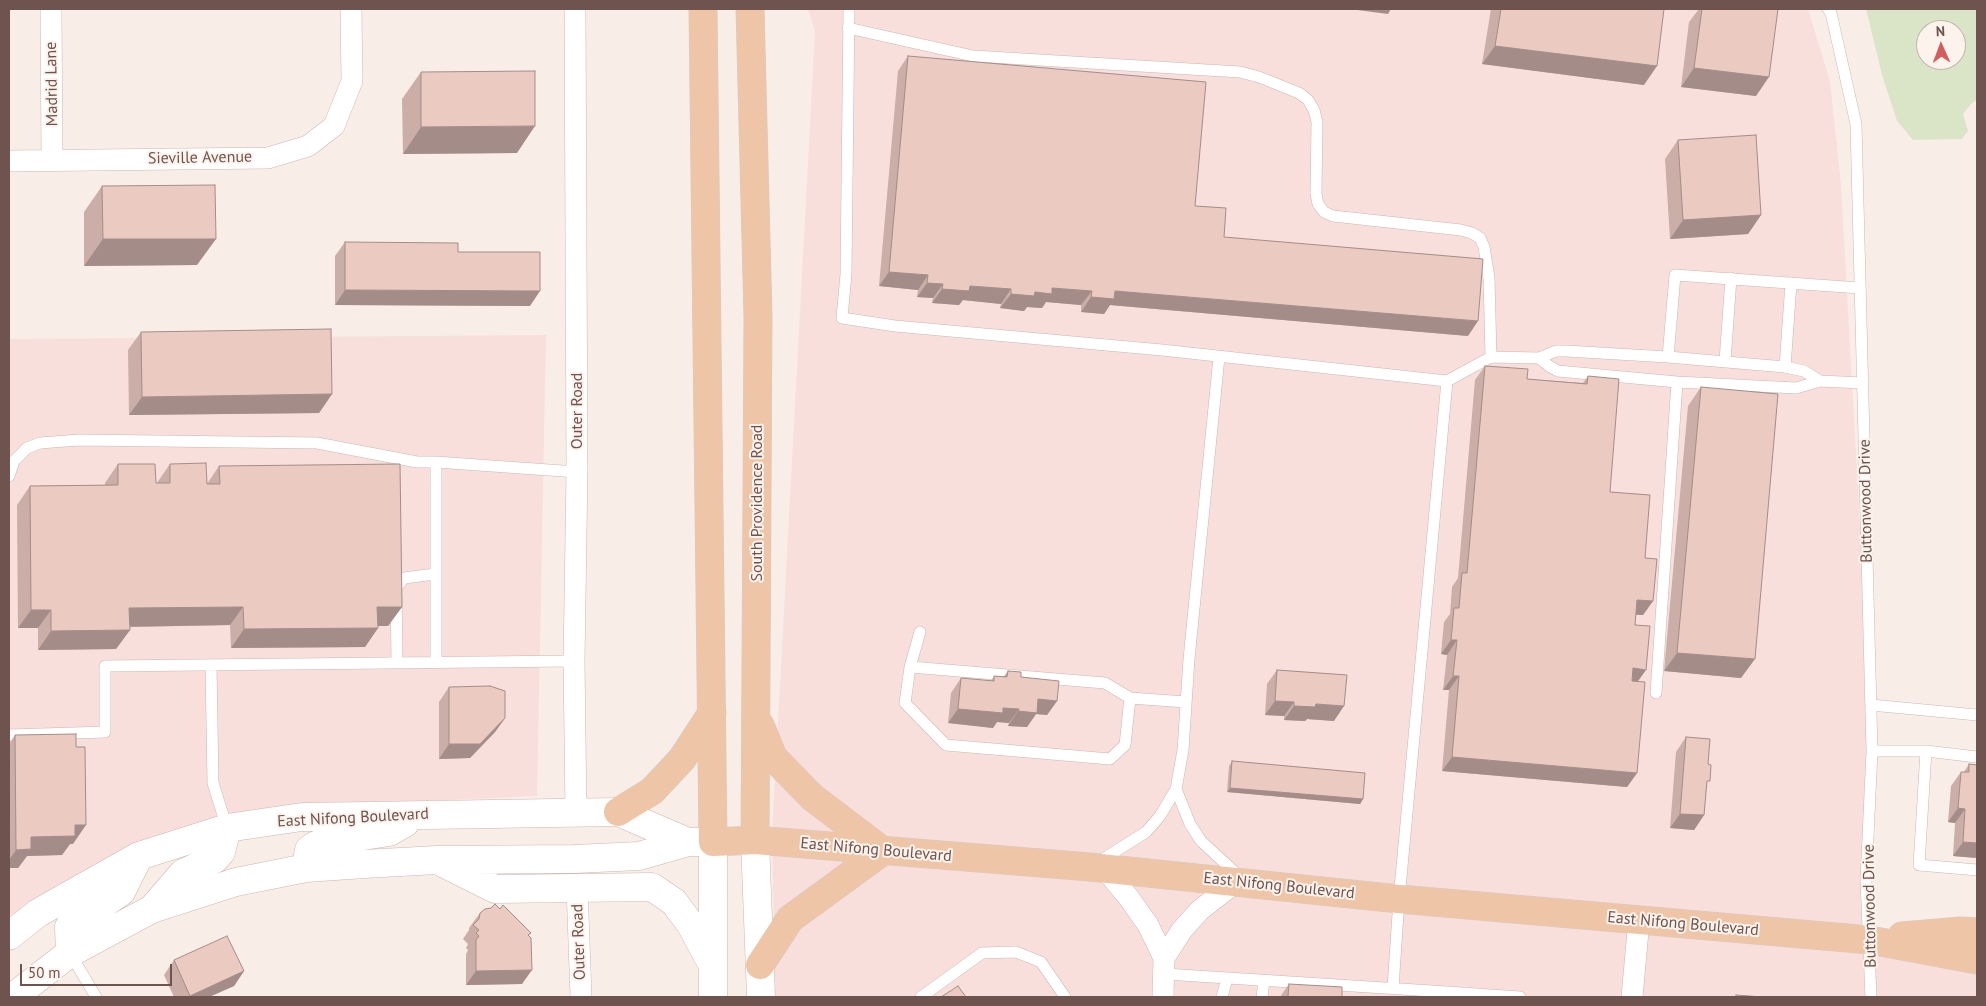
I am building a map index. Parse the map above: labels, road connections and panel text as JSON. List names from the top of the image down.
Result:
{
  "streets": {
    "main road": ["South Providence Road", "East Nifong Boulevard"],
    "street": ["Madrid Lane", "Sieville Avenue", "Outer Road"],
    "lane": ["Buttonwood Drive"]
  },
  "crossings": [
    ["Madrid Lane", "Sieville Avenue"],
    ["Outer Road", "East Nifong Boulevard"],
    ["Buttonwood Drive", "East Nifong Boulevard"],
    ["South Providence Road", "East Nifong Boulevard"]
  ],
  "scale_bar": "50 m",
  "north": "top"
}
